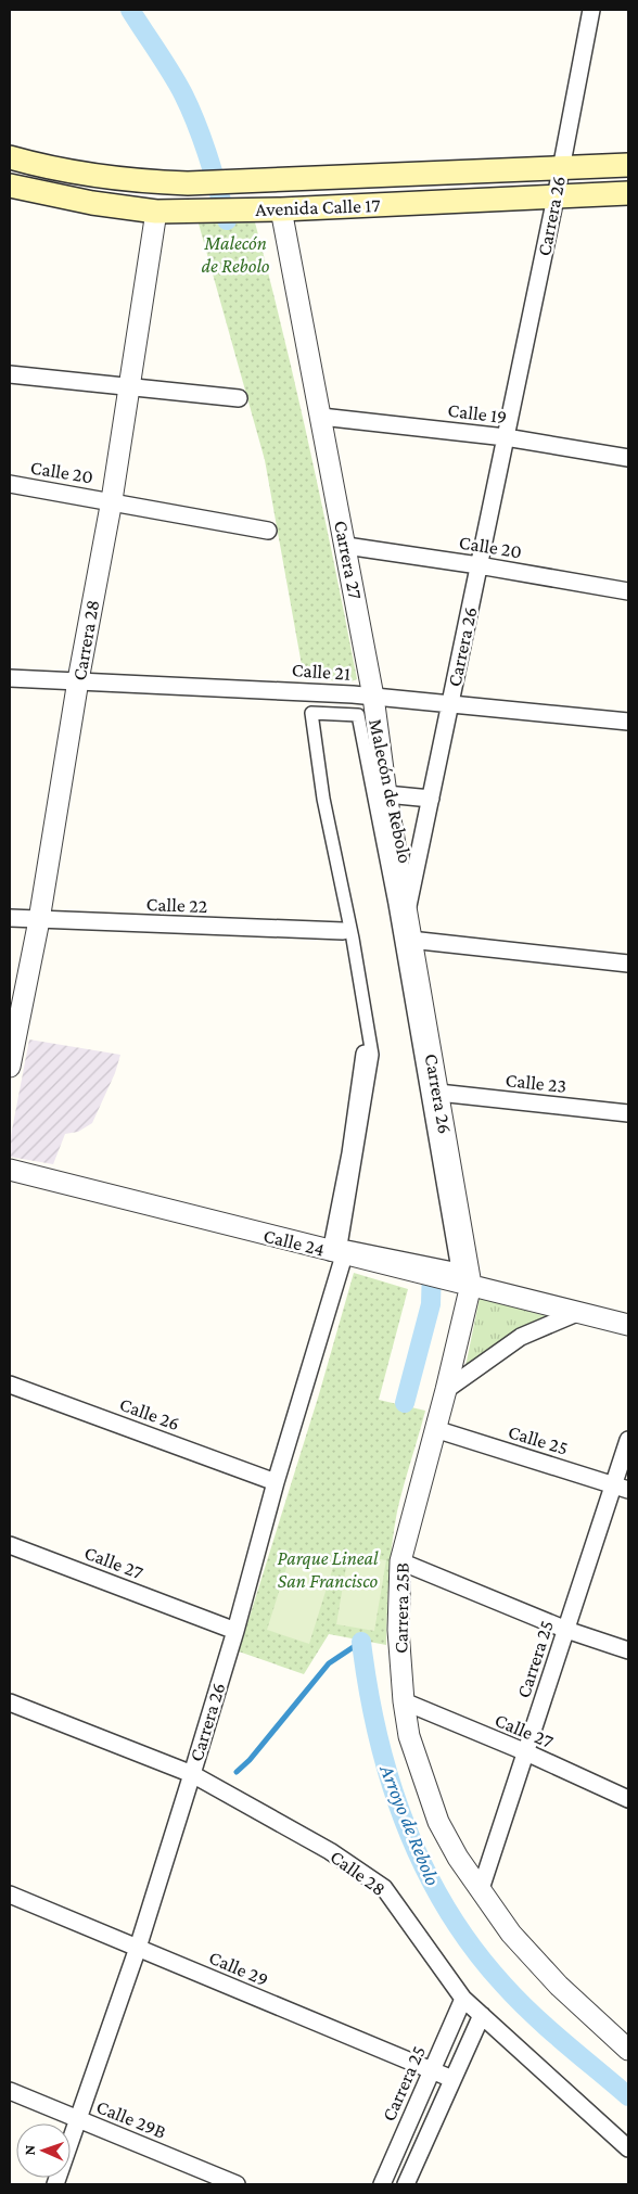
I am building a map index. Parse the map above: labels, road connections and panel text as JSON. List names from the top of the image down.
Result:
{
  "streets": {
    "main road": ["Avenida Calle 17"],
    "street": [
      "Carrera 26",
      "Calle 19",
      "Calle 20",
      "Carrera 27",
      "Carrera 28",
      "Calle 21",
      "Malecón de Rebolo",
      "Calle 22",
      "Calle 23",
      "Calle 24",
      "Calle 26",
      "Calle 25",
      "Calle 27",
      "Carrera 25B",
      "Carrera 25",
      "Calle 28",
      "Calle 29",
      "Calle 29B"
    ]
  },
  "crossings": [
    ["Avenida Calle 17", "Carrera 26"],
    ["Avenida Calle 17", "Carrera 27"],
    ["Avenida Calle 17", "Carrera 28"],
    ["Carrera 26", "Calle 19"],
    ["Carrera 26", "Calle 20"],
    ["Carrera 26", "Carrera 27"],
    ["Carrera 26", "Calle 21"],
    ["Carrera 26", "Malecón de Rebolo"],
    ["Carrera 26", "Calle 23"],
    ["Carrera 26", "Calle 24"],
    ["Carrera 26", "Calle 26"],
    ["Carrera 26", "Calle 27"],
    ["Carrera 26", "Carrera 25B"],
    ["Carrera 26", "Calle 28"],
    ["Carrera 26", "Calle 29"],
    ["Carrera 26", "Calle 29B"],
    ["Calle 19", "Carrera 27"],
    ["Calle 20", "Carrera 27"],
    ["Calle 20", "Carrera 28"],
    ["Carrera 27", "Calle 21"],
    ["Carrera 28", "Calle 21"],
    ["Carrera 28", "Calle 22"],
    ["Malecón de Rebolo", "Calle 24"],
    ["Calle 24", "Carrera 25B"],
    ["Calle 25", "Carrera 25B"],
    ["Calle 25", "Carrera 25"],
    ["Calle 27", "Carrera 25B"],
    ["Calle 27", "Carrera 25"],
    ["Carrera 25B", "Carrera 25"],
    ["Carrera 25", "Calle 28"],
    ["Carrera 25", "Calle 29"]
  ],
  "water": ["Arroyo de Rebolo"],
  "parks": ["Malecón de Rebolo", "Parque Lineal San Francisco"],
  "north": "left"
}
